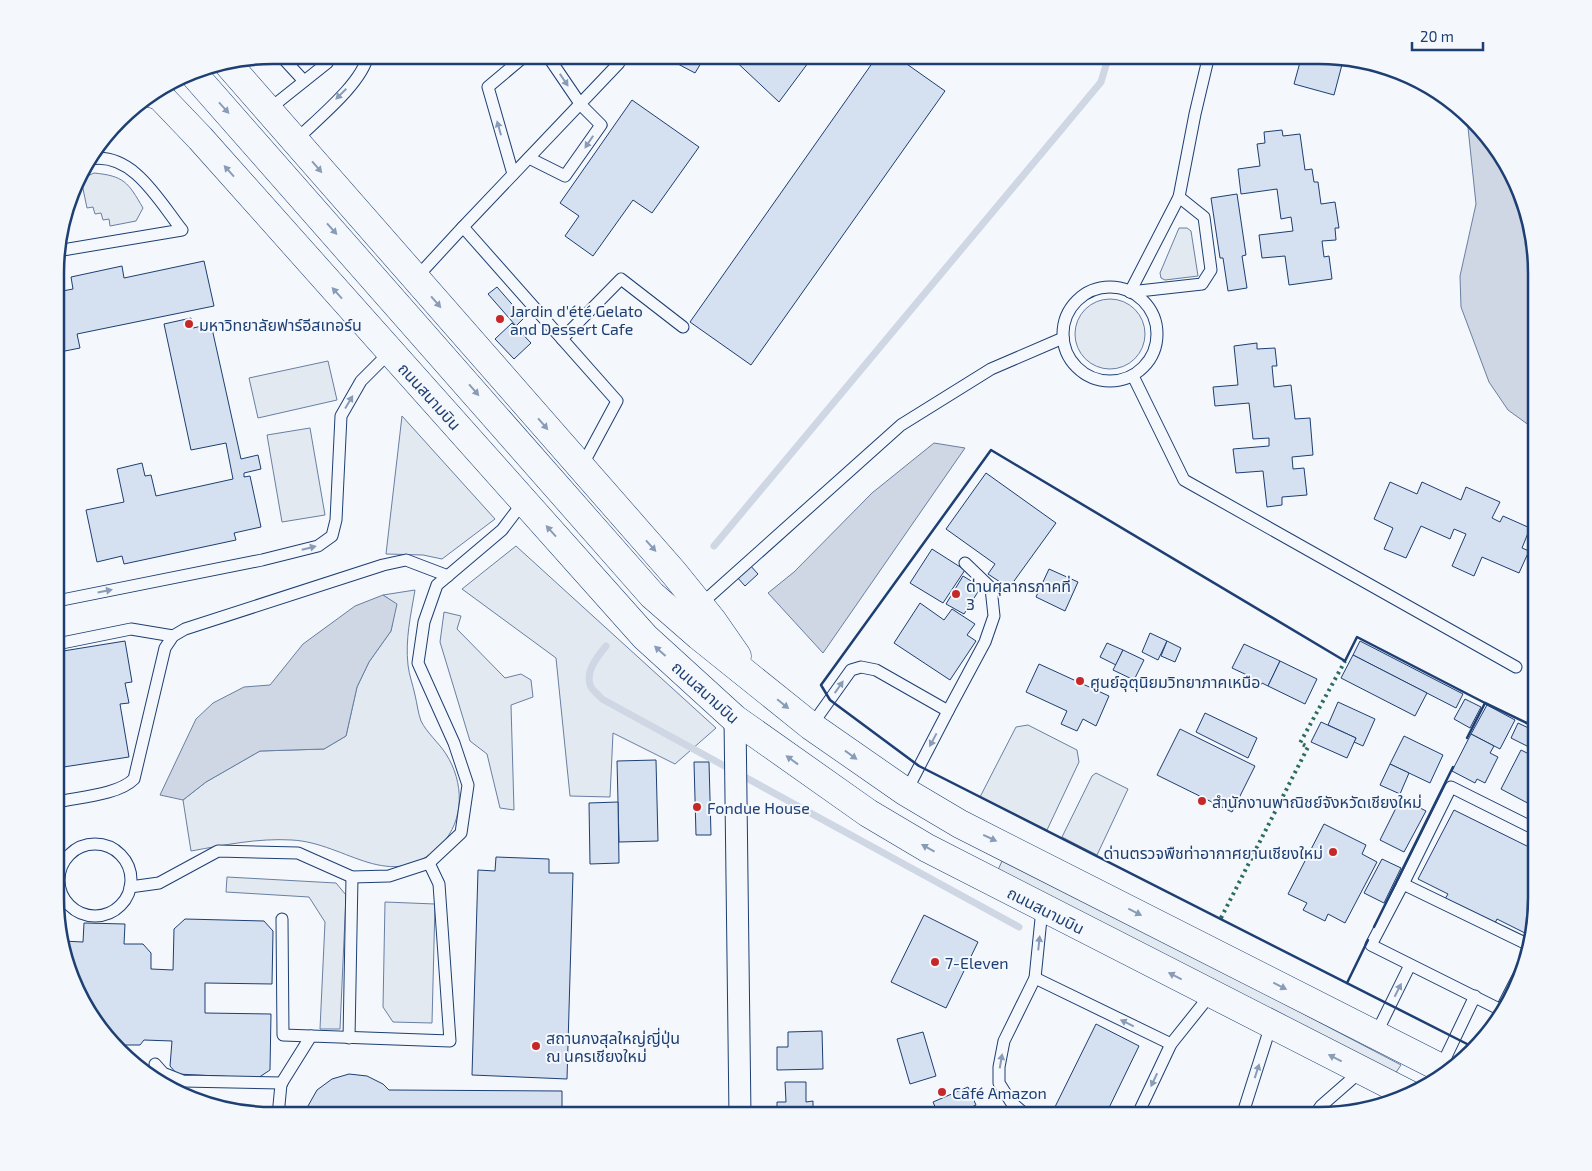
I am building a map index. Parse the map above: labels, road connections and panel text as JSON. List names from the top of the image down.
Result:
{
  "streets": {
    "main road": ["ถนนสนามบิน"]
  },
  "places": [
    "Jardin d'été Gelato and Dessert Cafe",
    "มหาวิทยาลัยฟาร์อีสเทอร์น",
    "ด่านศุลากรภาคที่ 3",
    "ศูนย์อุตุนิยมวิทยาภาคเหนือ",
    "สำนักงานพาณิชย์จังหวัดเชียงใหม่",
    "Fondue House",
    "ด่านตรวจพืชท่าอากาศยานเชียงใหม่",
    "7-Eleven",
    "สถานกงสุลใหญ่ญี่ปุ่น ณ นครเชียงใหม่",
    "Café Amazon"
  ],
  "scale_bar": "20 m"
}
